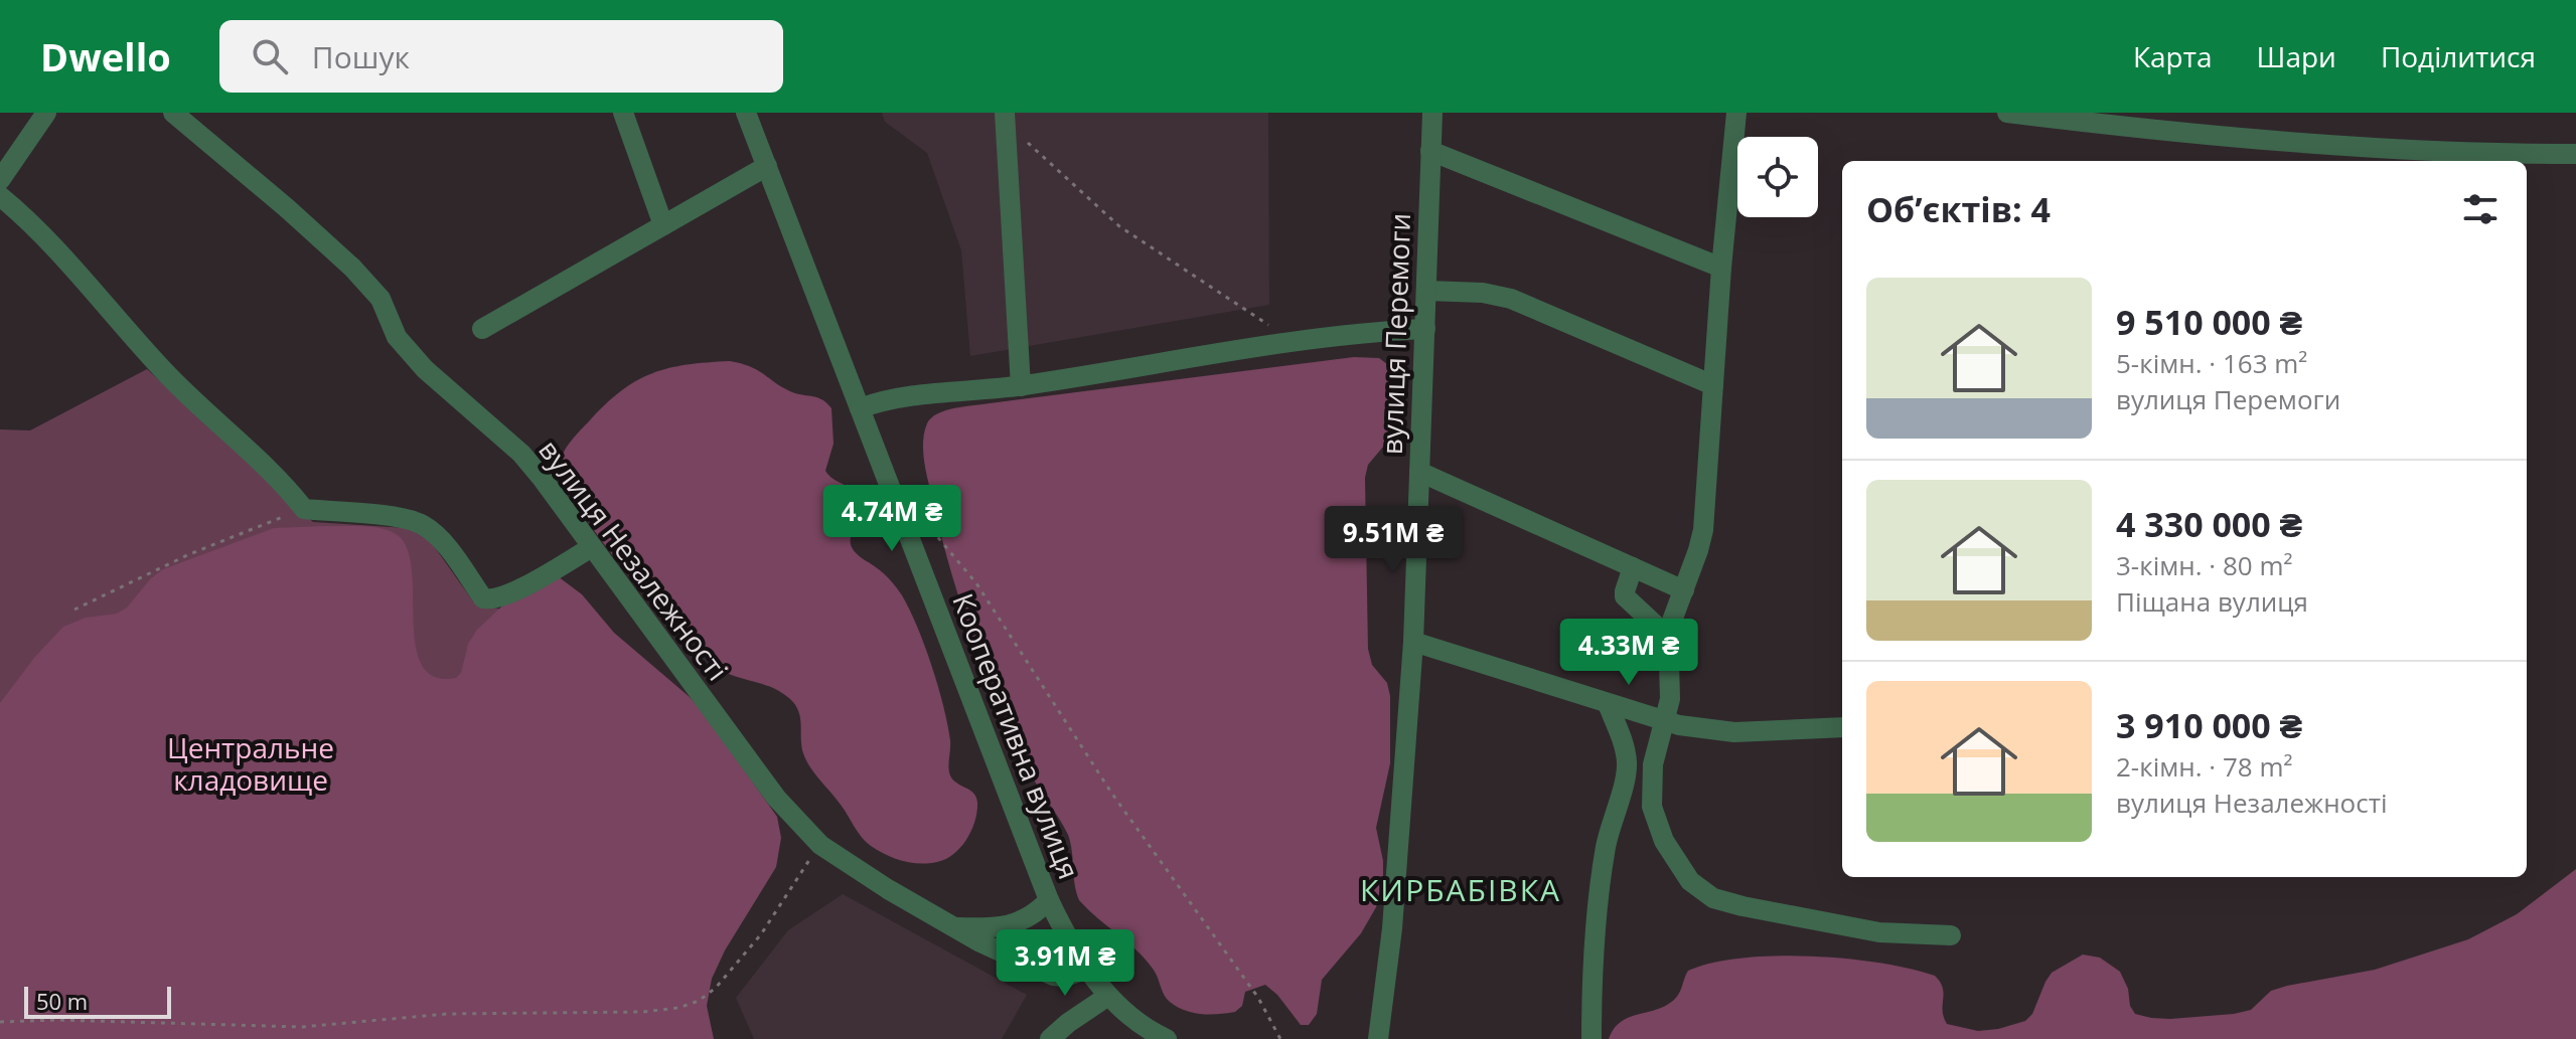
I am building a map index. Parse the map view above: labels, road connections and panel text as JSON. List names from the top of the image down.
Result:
{
  "streets": {
    "street": ["вулиця Перемоги", "вулиця Незалежності", "Кооперативна вулиця"]
  },
  "crossings": [
    ["вулиця Незалежності", "Кооперативна вулиця"]
  ],
  "districts": ["КИРБАБІВКА"],
  "parks": ["Центральне кладовище"],
  "scale_bar": "50 m",
  "page": {
    "header": "Dwello",
    "search": "Пошук",
    "nav": ["Карта", "Шари", "Поділитися"],
    "heading": "Об’єктів: 4",
    "list": [
      {
        "name": "9 510 000 ₴",
        "note": "5-кімн. · 163 m² · вулиця Перемоги"
      },
      {
        "name": "4 330 000 ₴",
        "note": "3-кімн. · 80 m² · Піщана вулиця"
      },
      {
        "name": "3 910 000 ₴",
        "note": "2-кімн. · 78 m² · вулиця Незалежності"
      }
    ],
    "price": [
      "4.74M ₴",
      "9.51M ₴",
      "4.33M ₴",
      "3.91M ₴"
    ],
    "scale": "50 m"
  }
}
